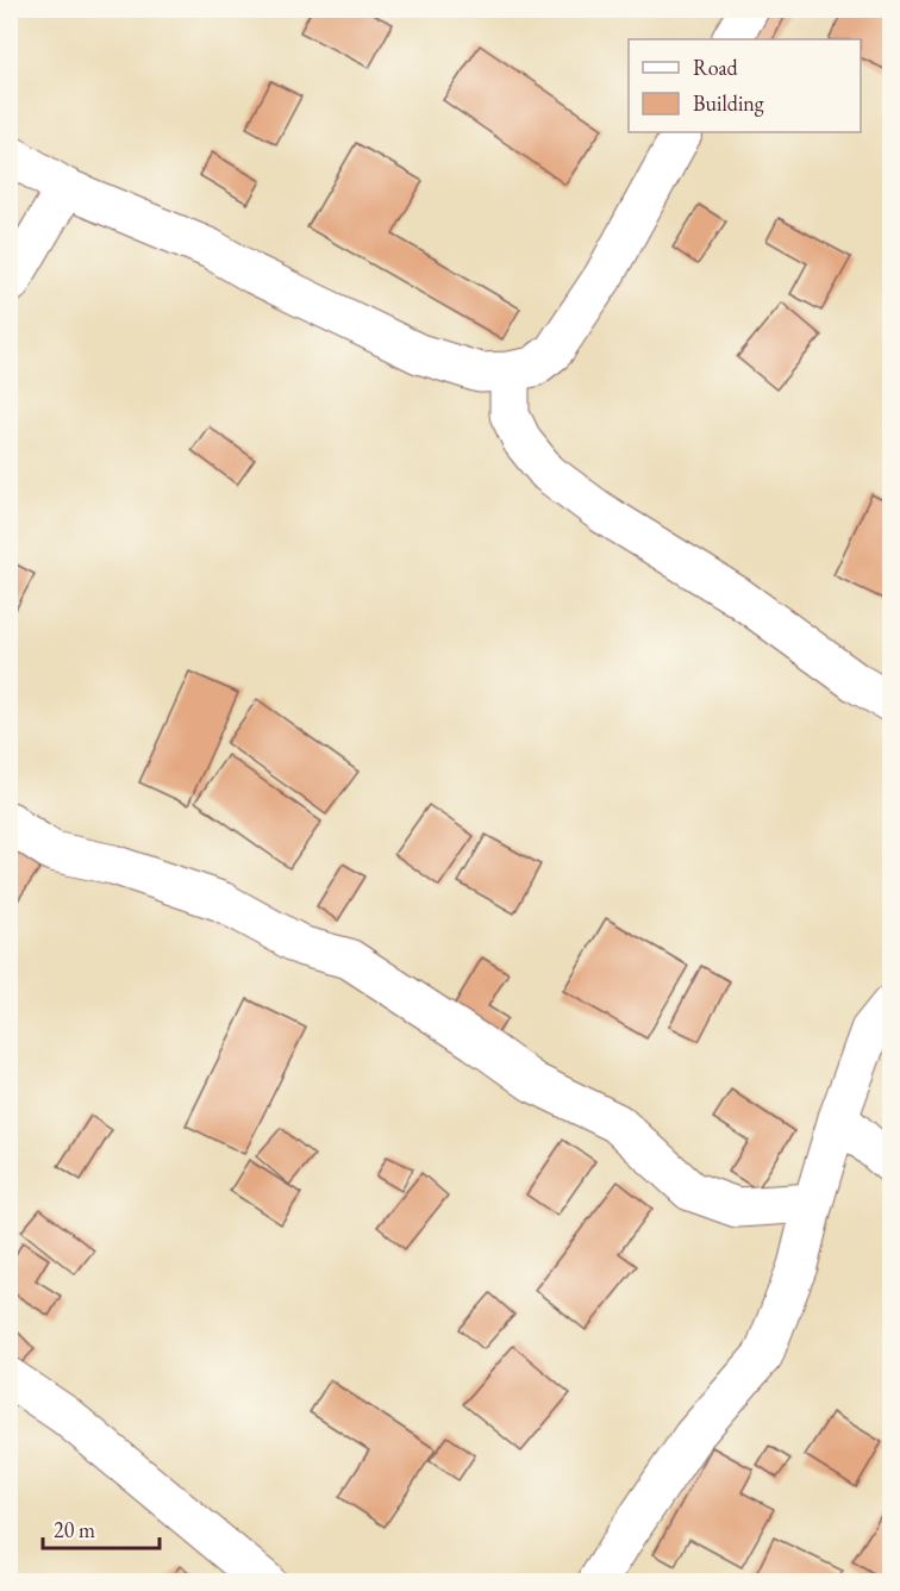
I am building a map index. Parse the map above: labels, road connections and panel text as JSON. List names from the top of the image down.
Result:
{
  "legend": ["Road", "Building"],
  "scale_bar": "20 m"
}
